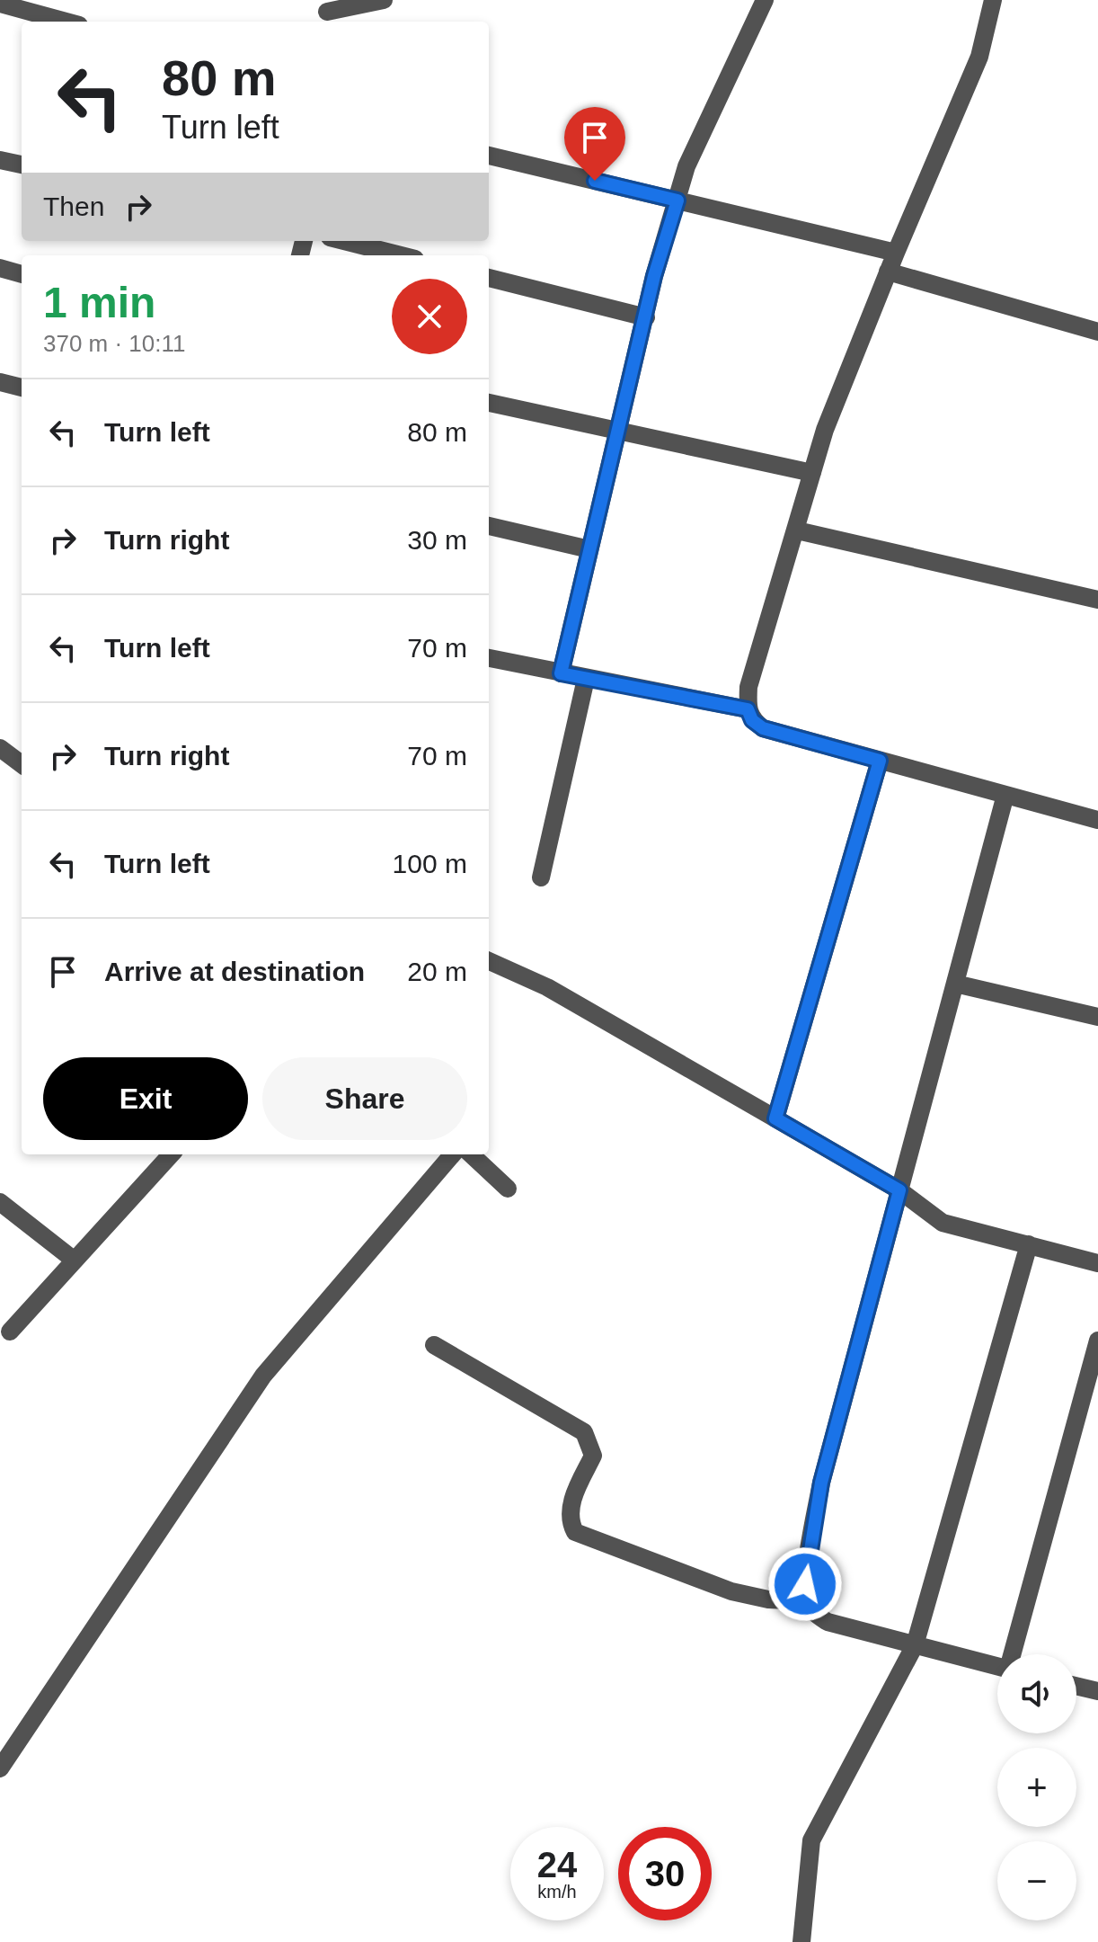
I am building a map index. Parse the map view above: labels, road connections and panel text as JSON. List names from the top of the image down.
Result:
{
  "page": {
    "turn": ["80 m", "Turn left"],
    "then": "Then",
    "heading": ["1 min", "370 m · 10:11"],
    "list": [
      {
        "name": "Turn left",
        "value": "80 m"
      },
      {
        "name": "Turn right",
        "value": "30 m"
      },
      {
        "name": "Turn left",
        "value": "70 m"
      },
      {
        "name": "Turn right",
        "value": "70 m"
      },
      {
        "name": "Turn left",
        "value": "100 m"
      },
      {
        "name": "Arrive at destination",
        "value": "20 m"
      }
    ],
    "buttons": ["Exit", "Share"],
    "map_buttons": ["+", "−"],
    "speed": "24 km/h",
    "limit": "30"
  }
}
